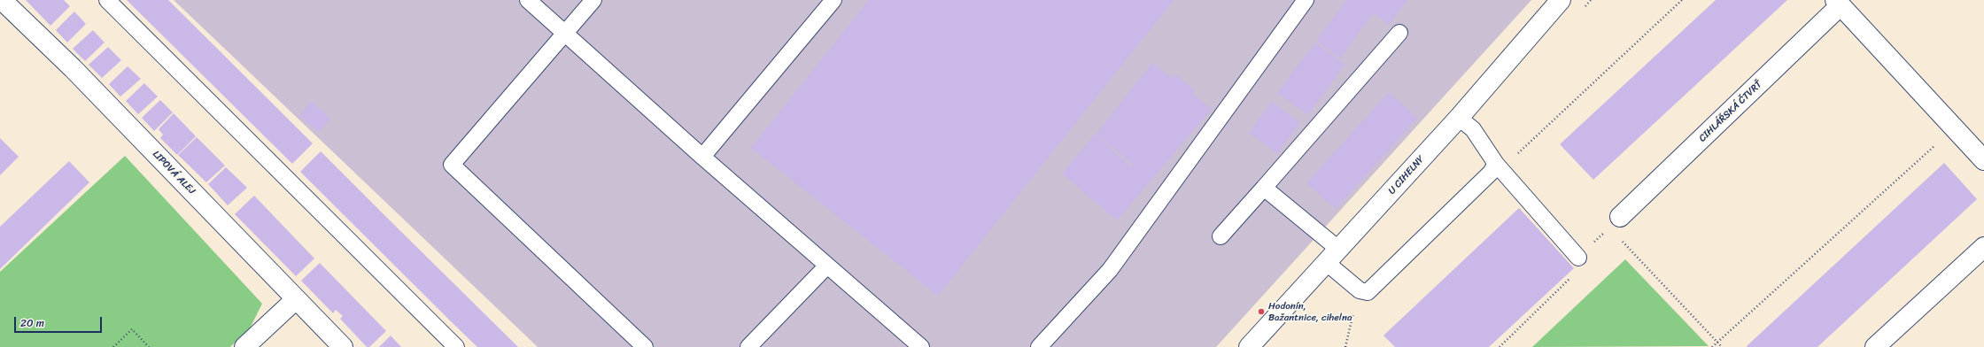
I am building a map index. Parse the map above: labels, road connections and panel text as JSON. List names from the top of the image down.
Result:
{
  "streets": {
    "street": ["CIHLÁŘSKÁ ČTVRŤ", "LIPOVÁ ALEJ", "U CIHELNY"]
  },
  "places": ["Hodonín, Bažantnice, cihelna"],
  "scale_bar": "20 m"
}
